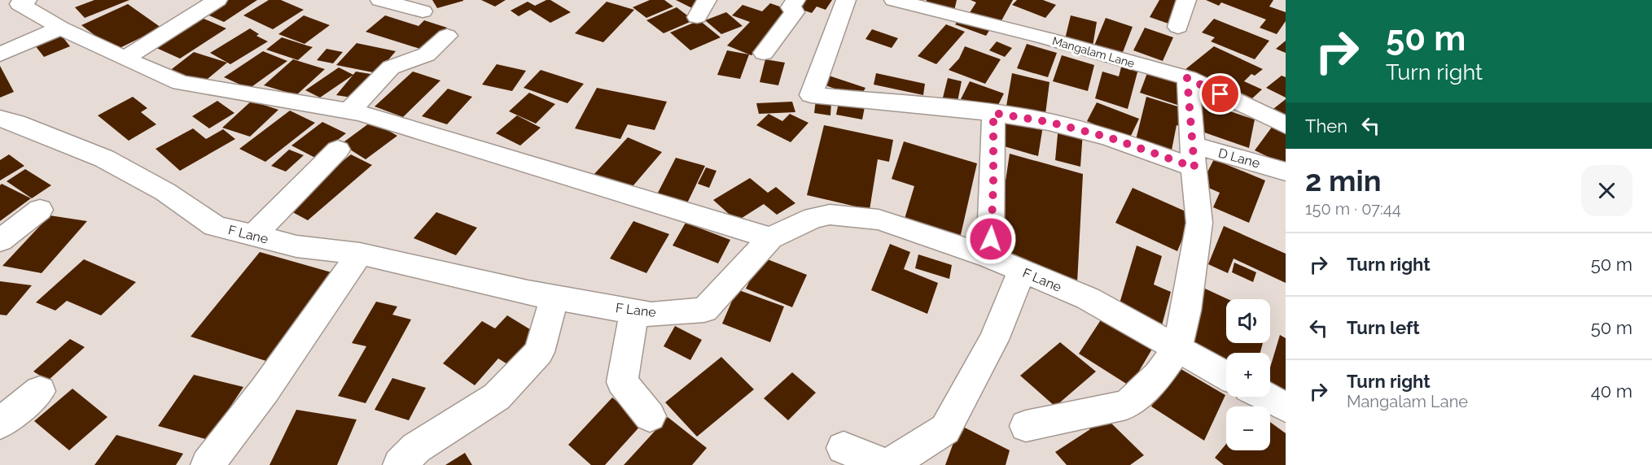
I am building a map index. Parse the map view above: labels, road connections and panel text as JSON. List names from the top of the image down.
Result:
{
  "streets": {
    "street": ["Mangalam Lane", "D Lane", "F Lane"]
  },
  "page": {
    "turn": ["50 m", "Turn right"],
    "then": "Then",
    "heading": ["2 min", "150 m · 07:44"],
    "list": [
      {
        "name": "Turn right",
        "value": "50 m"
      },
      {
        "name": "Turn left",
        "value": "50 m"
      },
      {
        "name": "Turn right",
        "note": "Mangalam Lane",
        "value": "40 m"
      }
    ],
    "map_buttons": ["+", "−"]
  }
}
